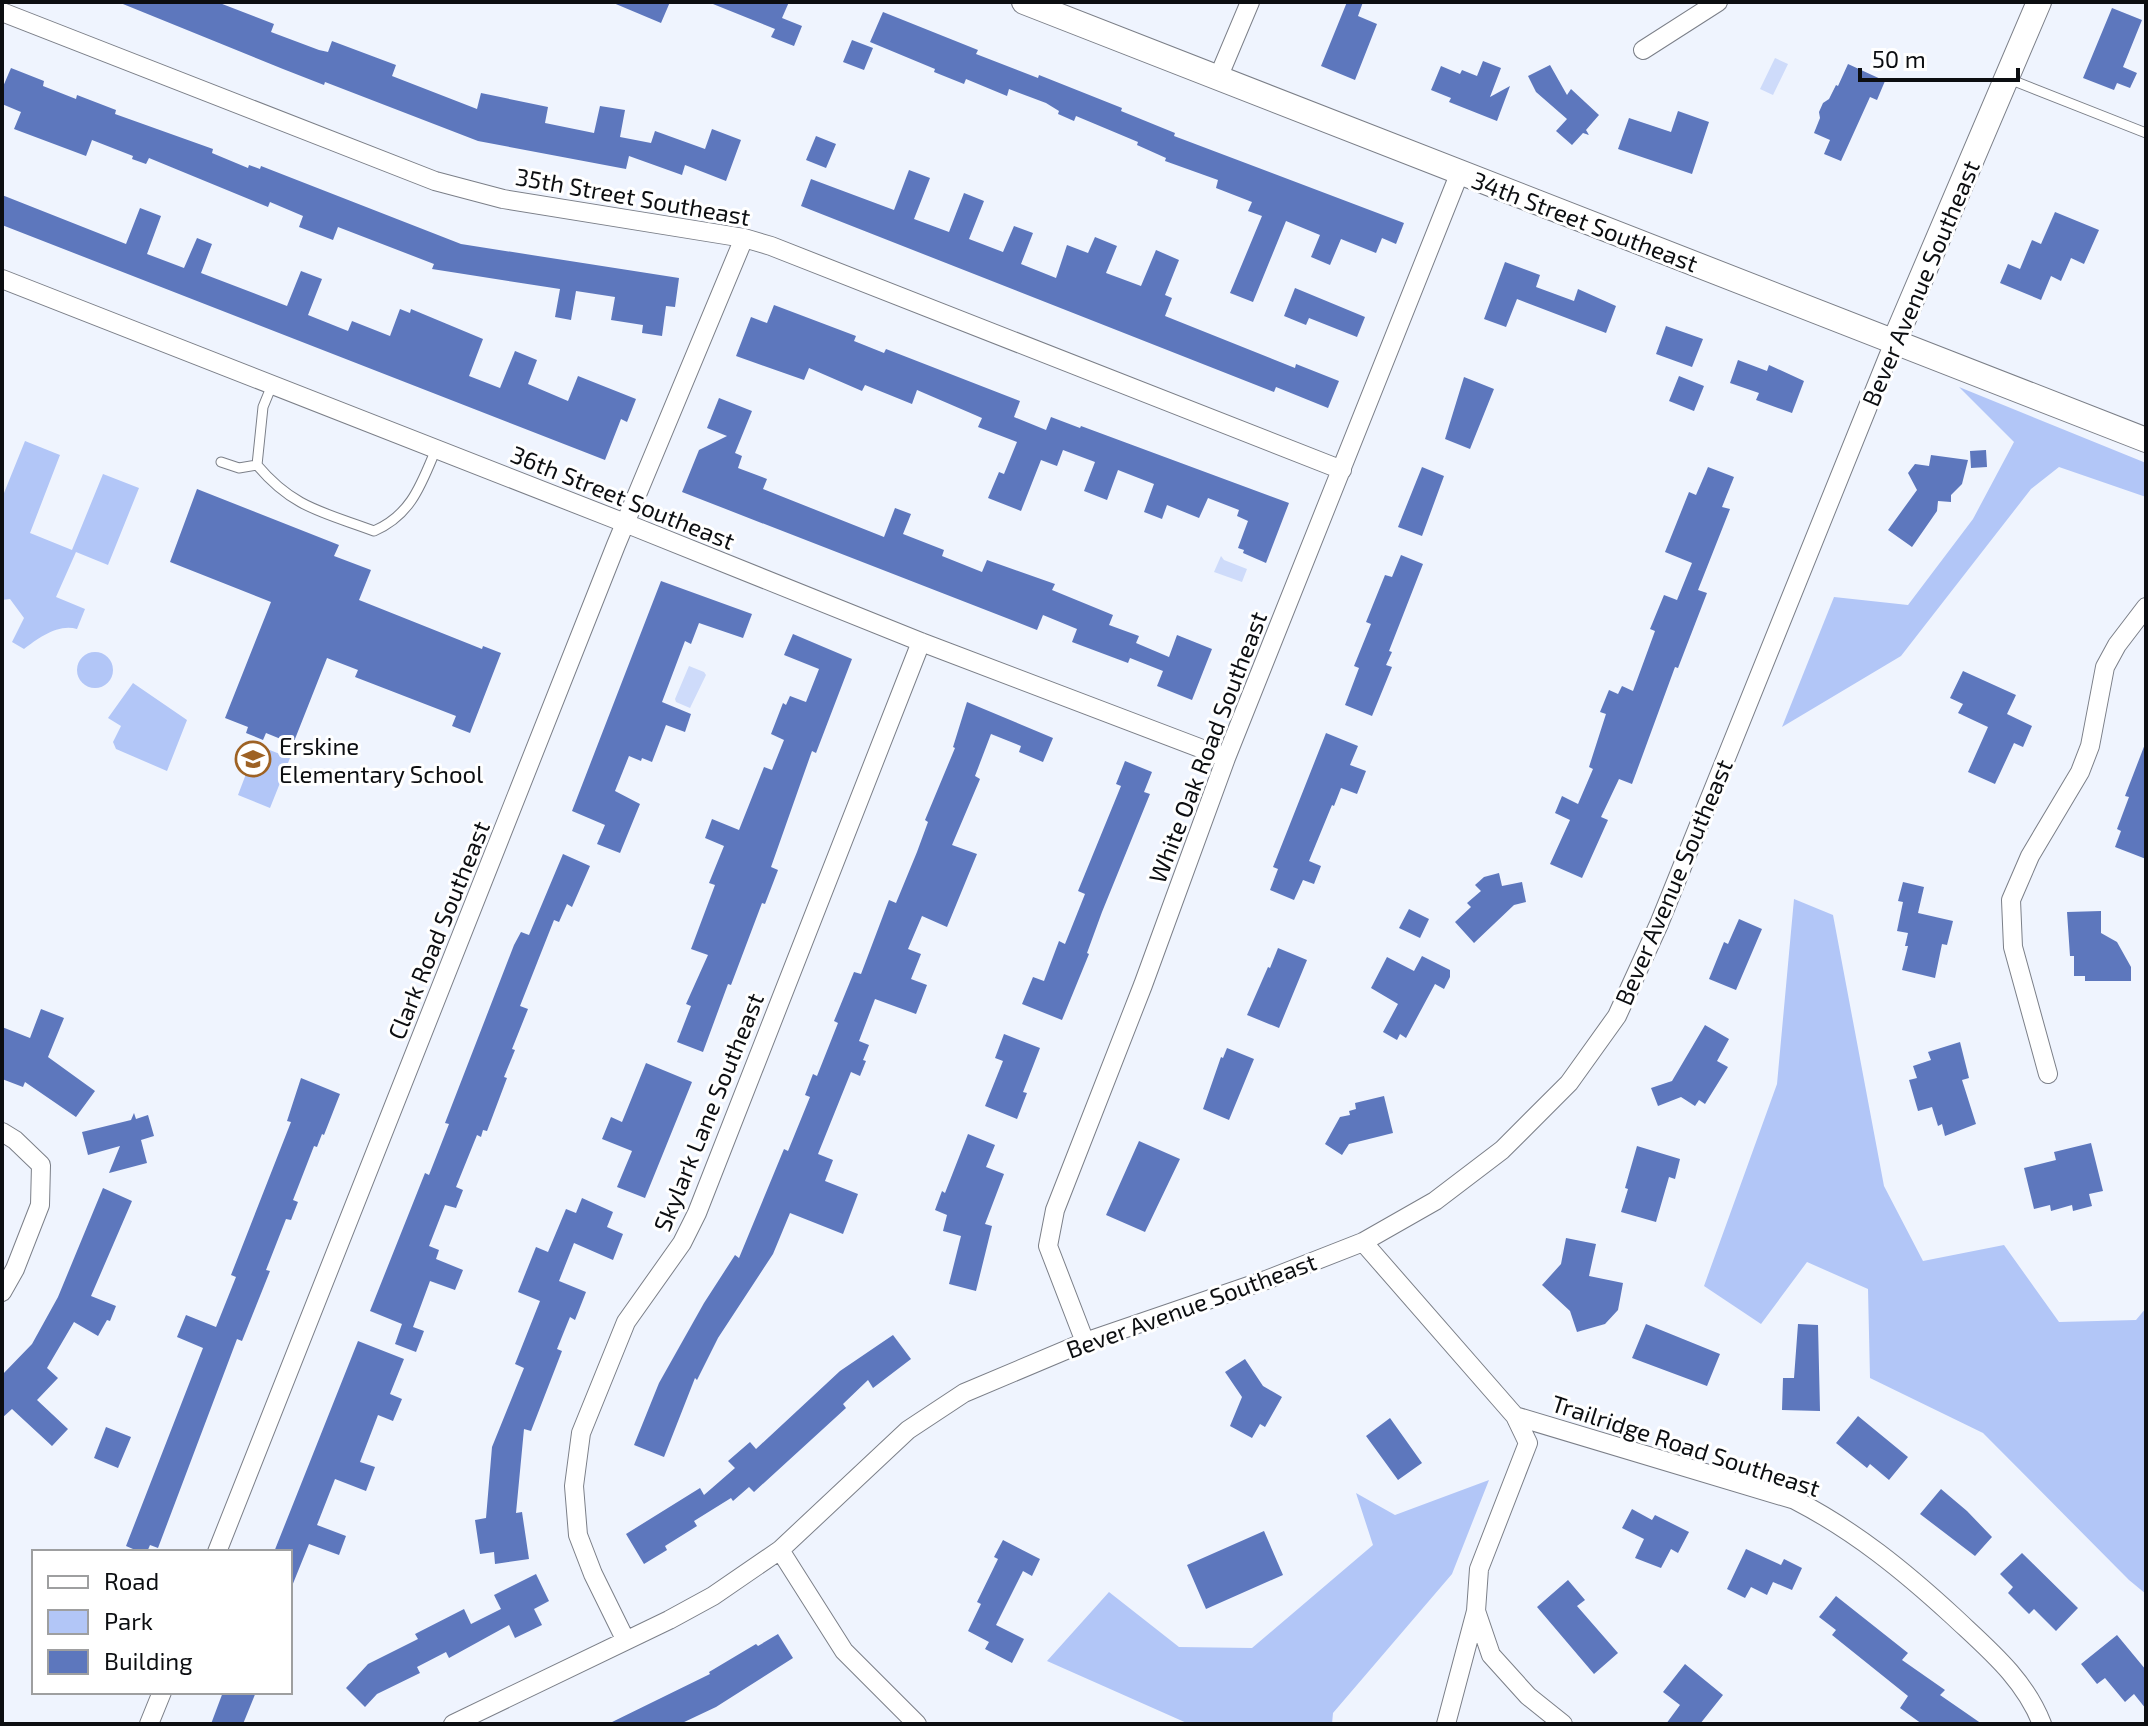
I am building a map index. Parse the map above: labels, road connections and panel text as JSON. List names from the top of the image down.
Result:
{
  "streets": {
    "street": [
      "35th Street Southeast",
      "34th Street Southeast",
      "Bever Avenue Southeast",
      "36th Street Southeast",
      "White Oak Road Southeast",
      "Clark Road Southeast",
      "Skylark Lane Southeast",
      "Trailridge Road Southeast"
    ]
  },
  "crossings": [
    ["35th Street Southeast", "White Oak Road Southeast"],
    ["35th Street Southeast", "Clark Road Southeast"],
    ["34th Street Southeast", "Bever Avenue Southeast"],
    ["34th Street Southeast", "White Oak Road Southeast"],
    ["Bever Avenue Southeast", "White Oak Road Southeast"],
    ["Bever Avenue Southeast", "Skylark Lane Southeast"],
    ["36th Street Southeast", "White Oak Road Southeast"],
    ["36th Street Southeast", "Clark Road Southeast"],
    ["36th Street Southeast", "Skylark Lane Southeast"]
  ],
  "places": {
    "school or university": ["Erskine Elementary School"]
  },
  "legend": ["Road", "Park", "Building"],
  "scale_bar": "50 m"
}
